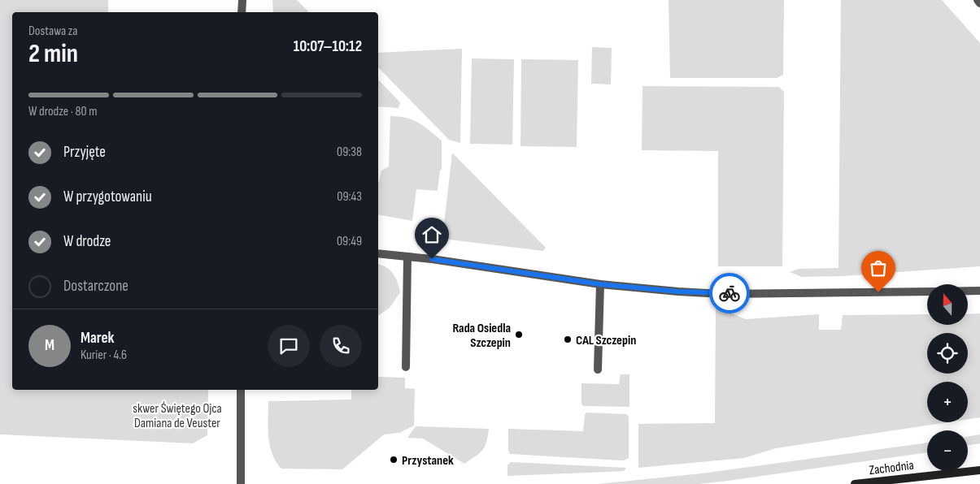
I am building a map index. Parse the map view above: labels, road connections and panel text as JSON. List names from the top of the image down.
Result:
{
  "streets": {
    "street": ["Zachodnia"]
  },
  "parks": ["skwer Świętego Ojca Damiana de Veuster"],
  "places": ["Rada Osiedla Szczepin", "CAL Szczepin", "Przystanek"],
  "north": "top",
  "page": {
    "heading": ["2 min", "Dostawa za", "10:07–10:12"],
    "panel": ["Marek", "Kurier · 4.6"],
    "bar": "W drodze · 80 m",
    "list": [
      ["Przyjęte", "09:38"],
      ["W przygotowaniu", "09:43"],
      ["W drodze", "09:49"],
      "Dostarczone"
    ],
    "map_buttons": ["+", "−"],
    "round": "M"
  }
}
